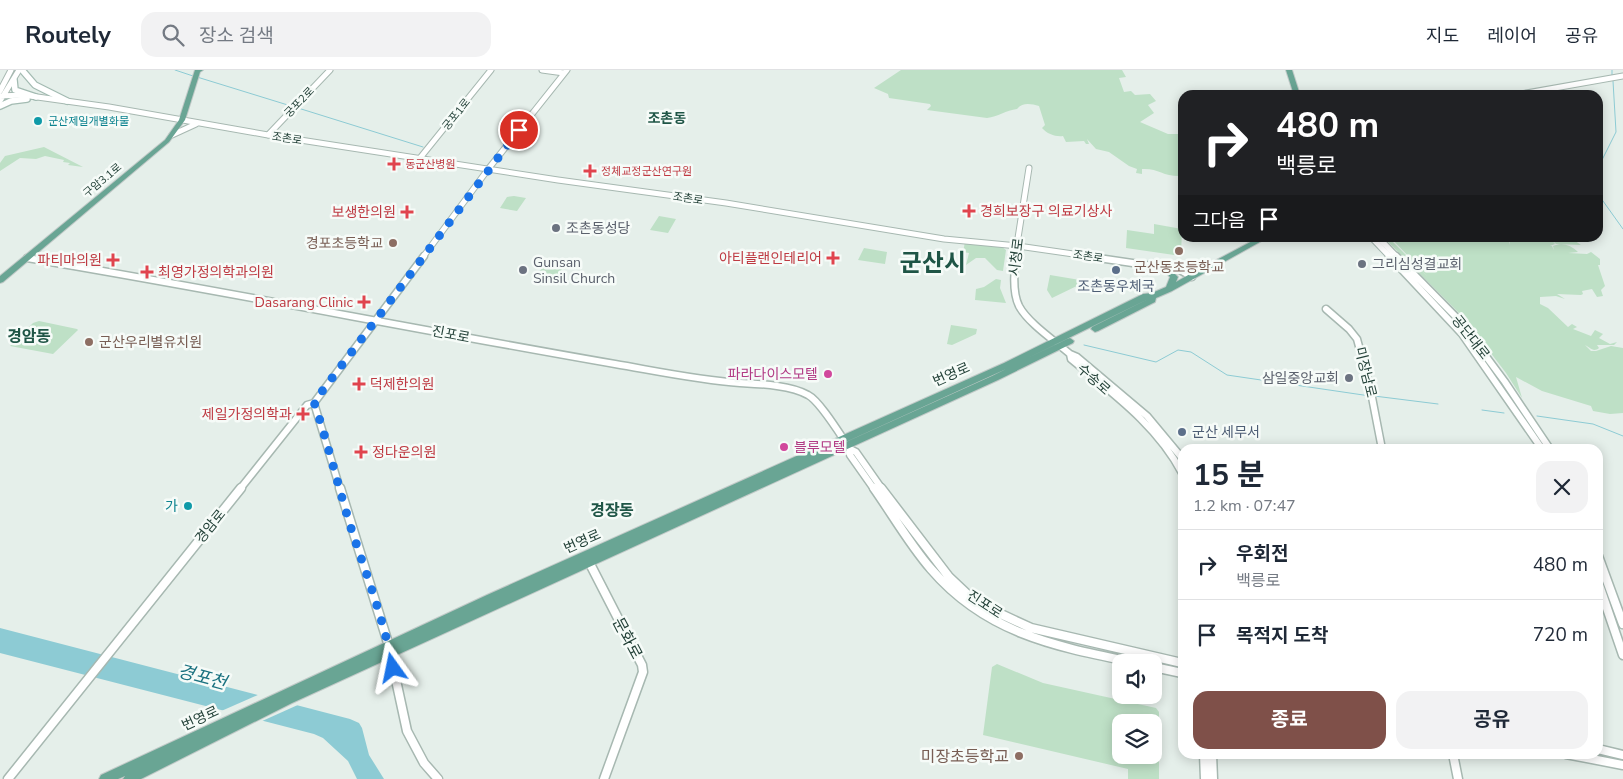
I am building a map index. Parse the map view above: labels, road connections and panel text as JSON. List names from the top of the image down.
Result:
{
  "streets": {
    "main road": ["구암3.1로", "번영로"],
    "street": [
      "궁포2로",
      "궁포1로",
      "조촌로",
      "시청로",
      "진포로",
      "공단대로",
      "미장남로",
      "수송로",
      "경암로",
      "문화로"
    ]
  },
  "crossings": [
    ["궁포2로", "조촌로"],
    ["궁포1로", "조촌로"],
    ["조촌로", "구암3.1로"],
    ["조촌로", "시청로"],
    ["조촌로", "번영로"],
    ["조촌로", "경암로"],
    ["구암3.1로", "진포로"],
    ["시청로", "번영로"],
    ["시청로", "수송로"],
    ["진포로", "번영로"],
    ["진포로", "경암로"],
    ["번영로", "문화로"]
  ],
  "districts": [
    "조촌동",
    "군산시",
    "경암동",
    "경장동"
  ],
  "water": ["경포천"],
  "places": {
    "other": [
      "군산제일개별화물",
      "조촌동성당",
      "경포초등학교",
      "군산동초등학교",
      "그리심성결교회",
      "Gunsan Sinsil Church",
      "조촌동우체국",
      "군산우리별유치원",
      "파라다이스모텔",
      "삼일중앙교회",
      "군산 세무서",
      "블루모텔",
      "가",
      "미장초등학교"
    ],
    "health": [
      "동군산병원",
      "정체교정군산연구원",
      "경희보장구 의료기상사",
      "보생한의원",
      "아티플랜인테리어",
      "파티마의원",
      "최영가정의학과의원",
      "Dasarang Clinic",
      "덕제한의원",
      "제일가정의학과",
      "정다운의원"
    ]
  },
  "page": {
    "header": "Routely",
    "search": "장소 검색",
    "nav": ["지도", "레이어", "공유"],
    "turn": ["480 m", "백릉로"],
    "then": "그다음",
    "heading": ["15 분", "1.2 km · 07:47"],
    "list": [
      {
        "name": "우회전",
        "note": "백릉로",
        "value": "480 m"
      },
      {
        "name": "목적지 도착",
        "value": "720 m"
      }
    ],
    "buttons": ["종료", "공유"]
  }
}
